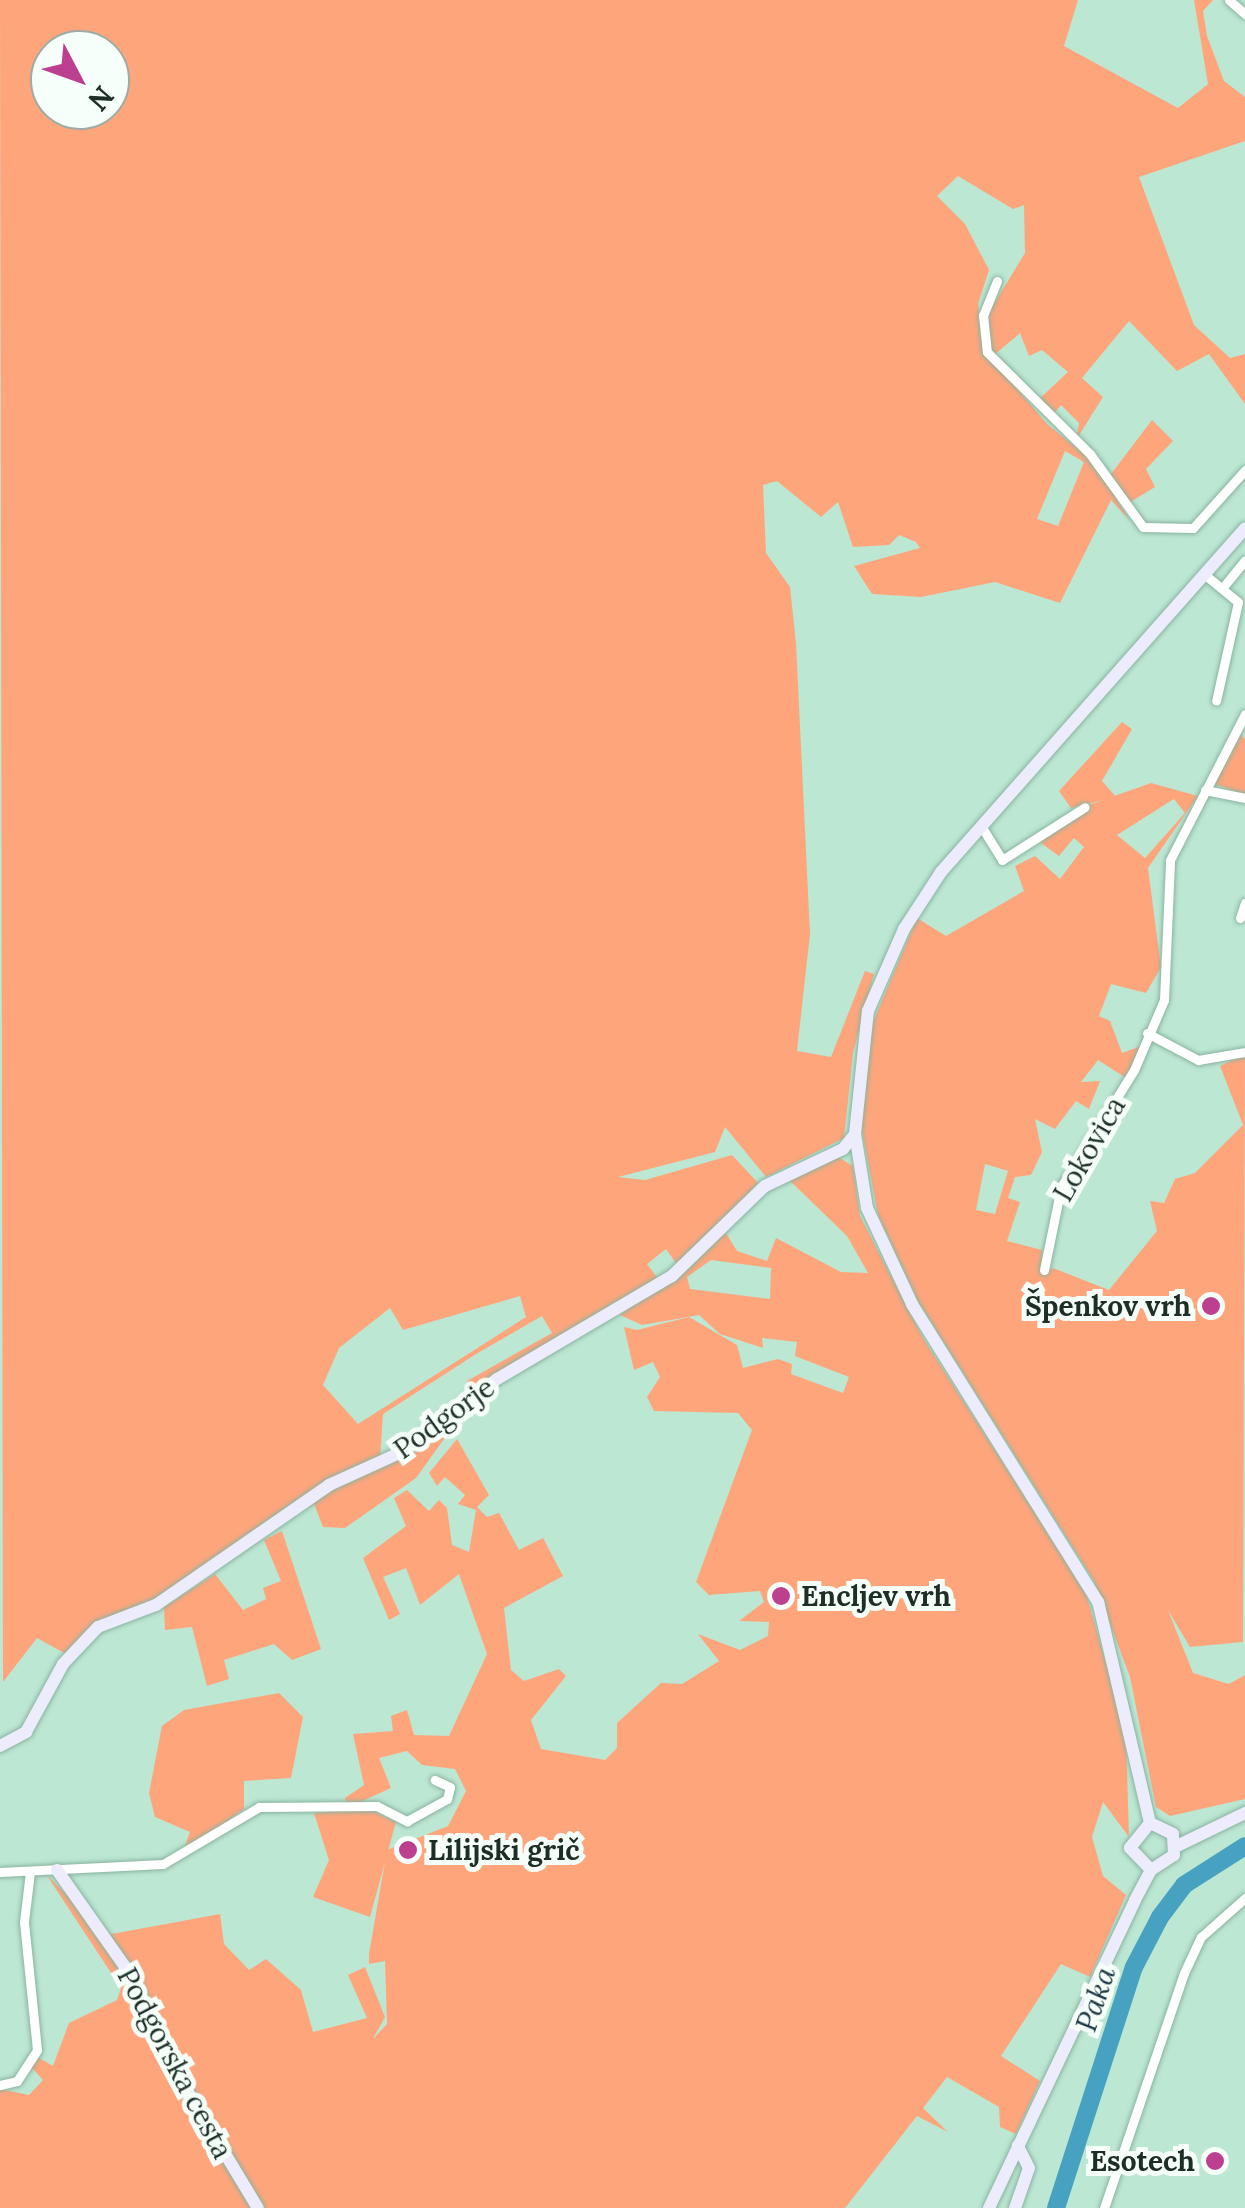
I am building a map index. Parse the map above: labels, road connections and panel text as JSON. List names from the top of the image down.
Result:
{
  "streets": {
    "main road": ["Podgorje", "Podgorska cesta"],
    "street": ["Lokovica"]
  },
  "water": ["Paka"],
  "places": [
    "Špenkov vrh",
    "Encljev vrh",
    "Lilijski grič",
    "Esotech"
  ],
  "north": "bottom right"
}
